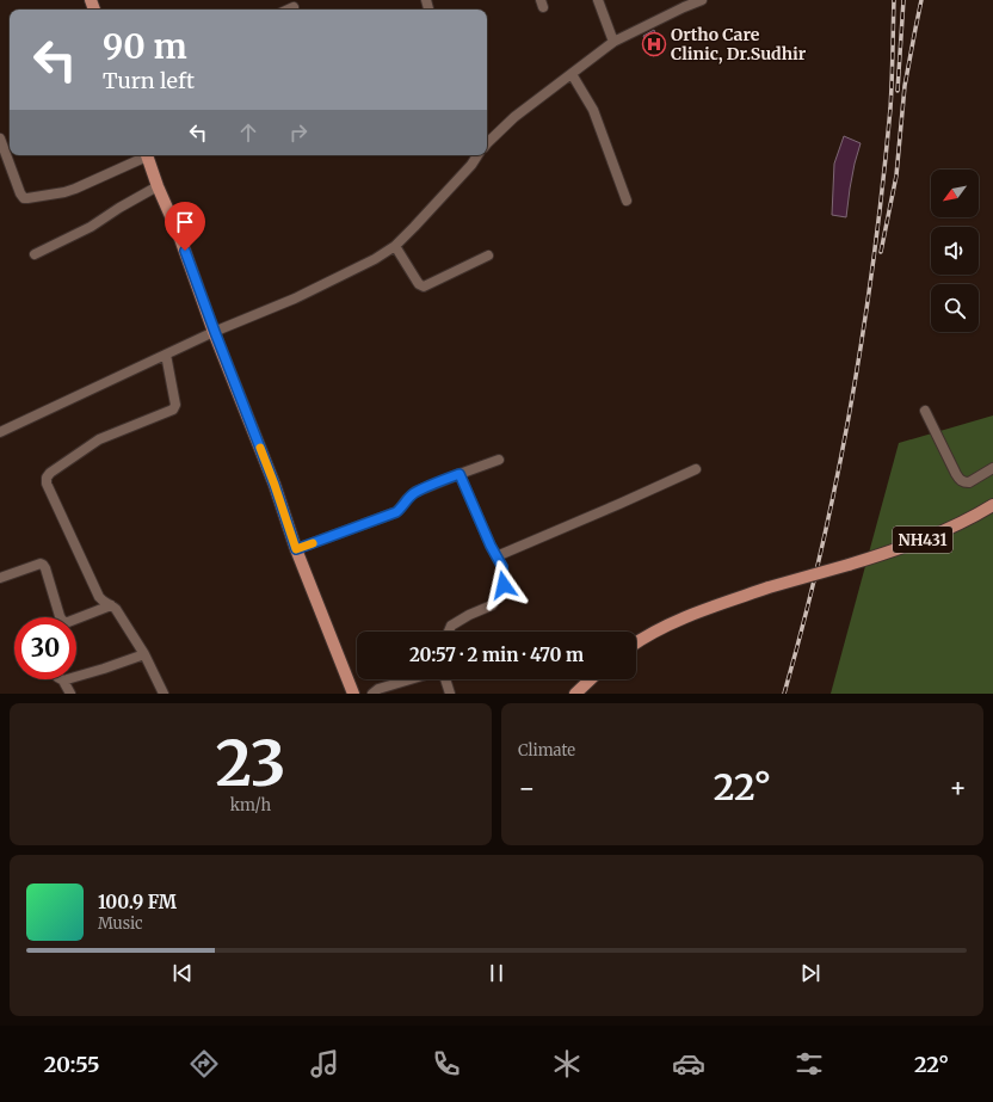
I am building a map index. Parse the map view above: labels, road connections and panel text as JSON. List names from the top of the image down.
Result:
{
  "streets": {
    "main road": ["NH431"]
  },
  "places": {
    "hospital": ["Ortho Care Clinic, Dr.Sudhir"]
  },
  "north": "bottom left",
  "page": {
    "turn": ["90 m", "Turn left"],
    "limit": "30",
    "trip": "20:57 · 2 min · 470 m",
    "tile": [
      ["23", "km/h"],
      "Climate"
    ],
    "heat": ["−", "22°", "+"],
    "song": ["100.9 FM", "Music"],
    "tabs": ["20:55", "22°"]
  }
}
